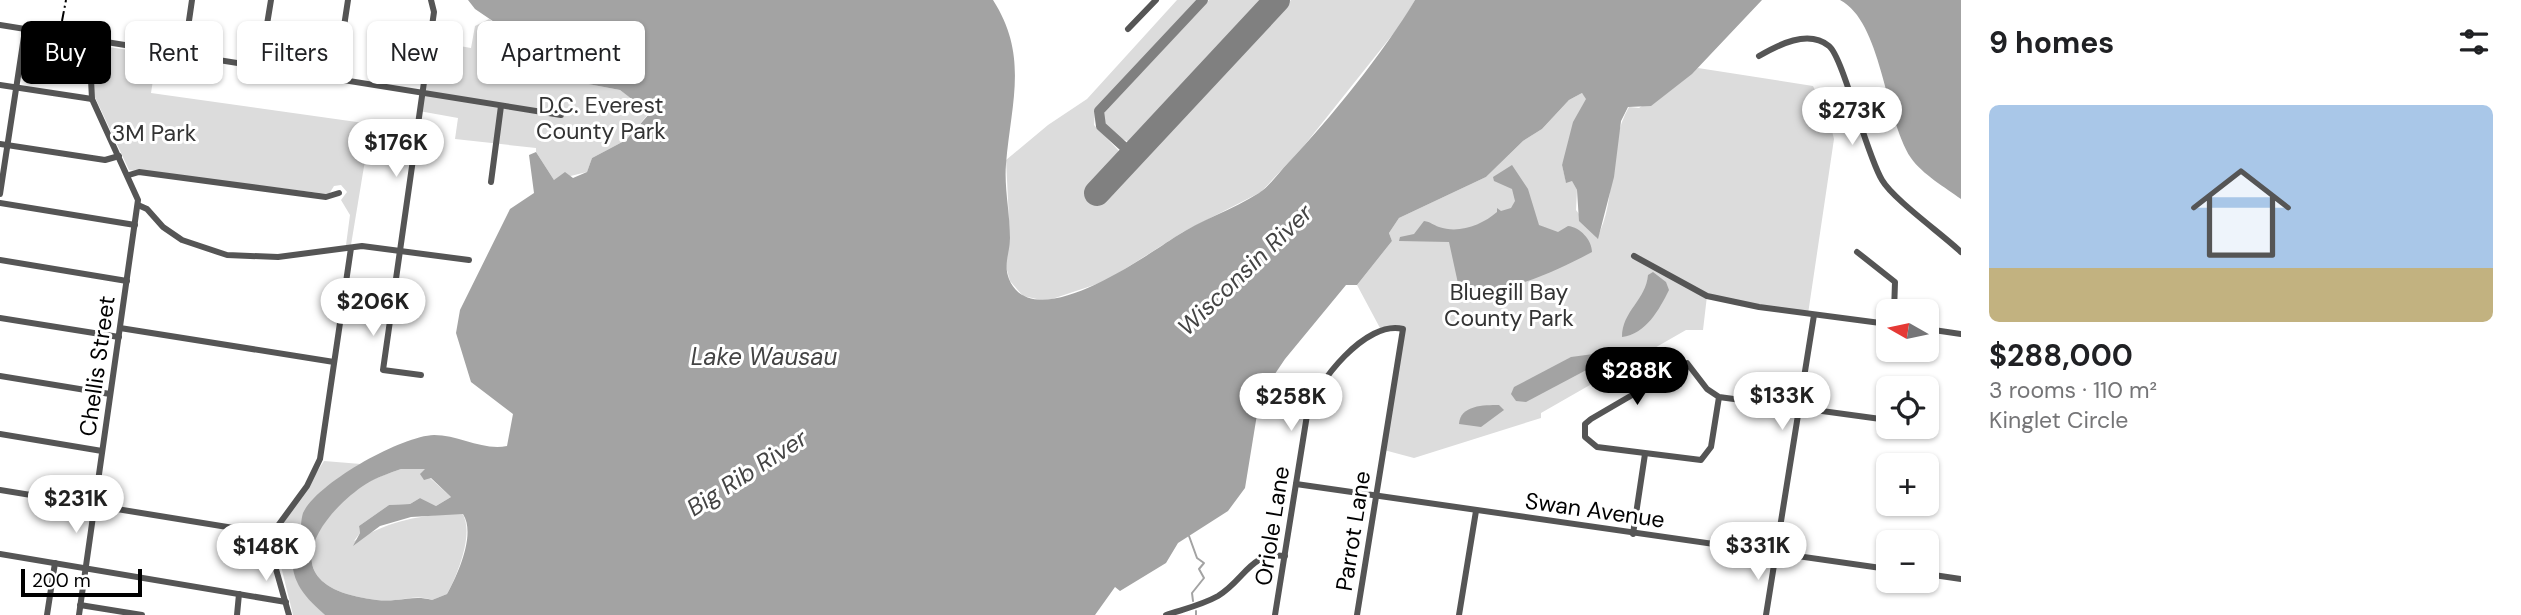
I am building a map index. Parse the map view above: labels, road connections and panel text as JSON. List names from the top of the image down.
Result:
{
  "streets": {
    "street": [
      "Chellis Street",
      "Swan Avenue",
      "Oriole Lane",
      "Parrot Lane"
    ]
  },
  "crossings": [
    ["Swan Avenue", "Oriole Lane"],
    ["Swan Avenue", "Parrot Lane"],
    ["Oriole Lane", "Parrot Lane"]
  ],
  "water": ["Wisconsin River", "Lake Wausau", "Big Rib River"],
  "parks": ["D.C. Everest County Park", "3M Park", "Bluegill Bay County Park"],
  "scale_bar": "200 m",
  "north": "left",
  "page": {
    "heading": "9 homes",
    "chip": [
      "Buy",
      "Rent",
      "Filters",
      "New",
      "Apartment"
    ],
    "list": [
      {
        "name": "$288,000",
        "note": "3 rooms · 110 m² · Kinglet Circle"
      }
    ],
    "price": [
      "$273K",
      "$176K",
      "$206K",
      "$288K",
      "$133K",
      "$258K",
      "$231K",
      "$331K",
      "$148K"
    ],
    "map_buttons": ["+", "−"],
    "scale": "200 m"
  }
}
